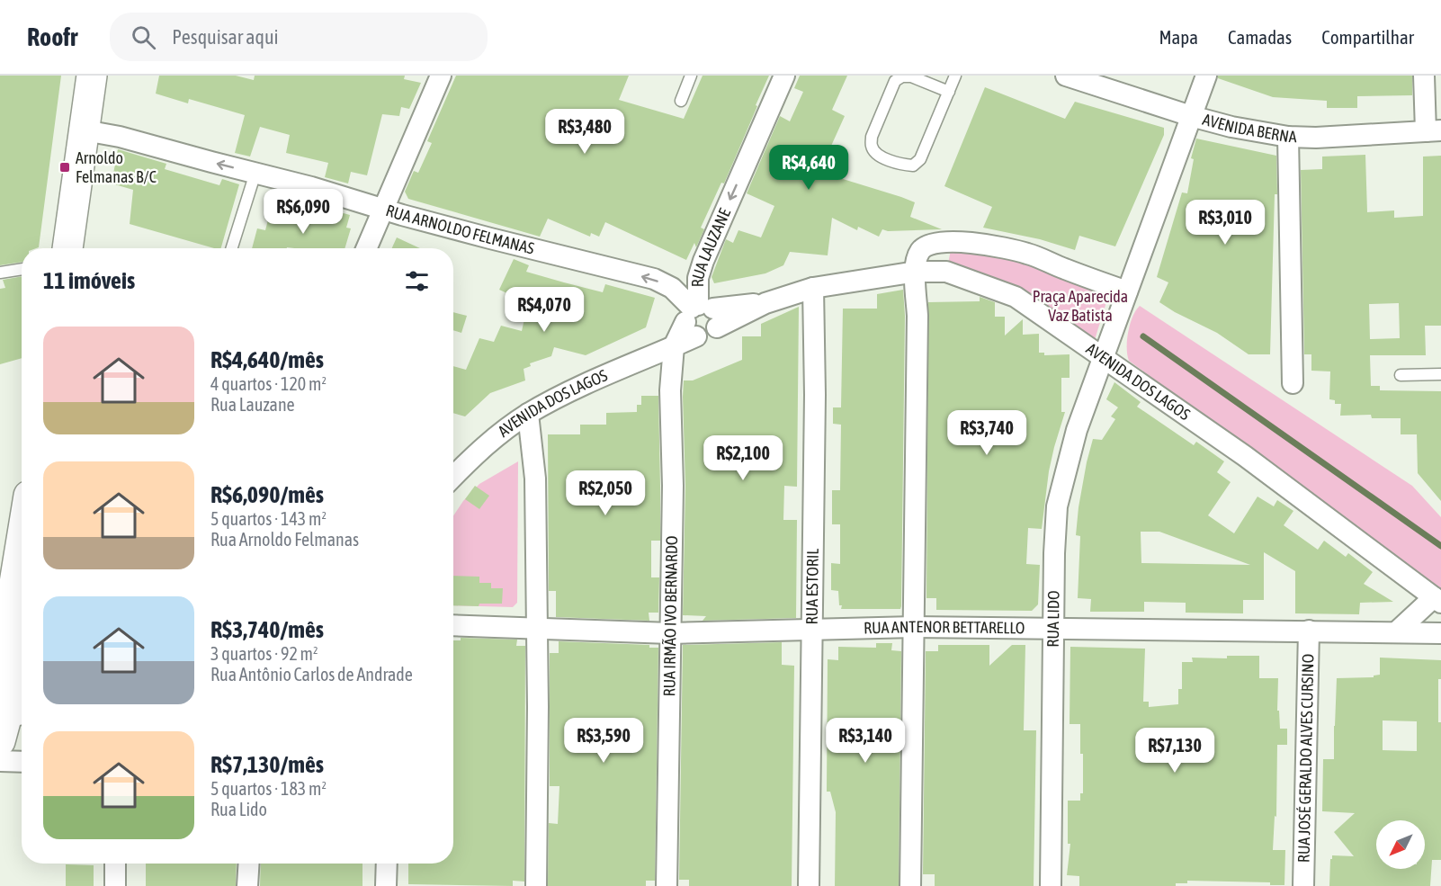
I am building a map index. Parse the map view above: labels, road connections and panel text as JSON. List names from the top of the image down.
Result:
{
  "streets": {
    "street": [
      "AVENIDA BERNA",
      "RUA ARNOLDO FELMANAS",
      "RUA LAUZANE",
      "AVENIDA DOS LAGOS",
      "RUA ESTORIL",
      "RUA IRMÃO IVO BERNARDO",
      "RUA LIDO",
      "RUA ANTENOR BETTARELLO",
      "RUA JOSÉ GERALDO ALVES CURSINO"
    ]
  },
  "crossings": [
    ["AVENIDA BERNA", "RUA LIDO"],
    ["RUA ARNOLDO FELMANAS", "RUA LAUZANE"],
    ["RUA ARNOLDO FELMANAS", "AVENIDA DOS LAGOS"],
    ["RUA LAUZANE", "AVENIDA DOS LAGOS"],
    ["AVENIDA DOS LAGOS", "RUA ESTORIL"],
    ["AVENIDA DOS LAGOS", "RUA IRMÃO IVO BERNARDO"],
    ["AVENIDA DOS LAGOS", "RUA LIDO"],
    ["RUA ESTORIL", "RUA ANTENOR BETTARELLO"],
    ["RUA IRMÃO IVO BERNARDO", "RUA ANTENOR BETTARELLO"],
    ["RUA LIDO", "RUA ANTENOR BETTARELLO"],
    ["RUA ANTENOR BETTARELLO", "RUA JOSÉ GERALDO ALVES CURSINO"]
  ],
  "one_way": ["RUA ARNOLDO FELMANAS", "RUA LAUZANE"],
  "parks": ["Praça Aparecida Vaz Batista"],
  "places": {
    "transit": ["Arnoldo Felmanas B/C"]
  },
  "north": "bottom left",
  "page": {
    "header": "Roofr",
    "search": "Pesquisar aqui",
    "nav": ["Mapa", "Camadas", "Compartilhar"],
    "price": [
      "R$3,480",
      "R$4,640",
      "R$6,090",
      "R$3,010",
      "R$4,070",
      "R$3,740",
      "R$2,100",
      "R$2,050",
      "R$3,590",
      "R$3,140",
      "R$7,130"
    ],
    "heading": "11 imóveis",
    "list": [
      {
        "name": "R$4,640/mês",
        "note": "4 quartos · 120 m² · Rua Lauzane"
      },
      {
        "name": "R$6,090/mês",
        "note": "5 quartos · 143 m² · Rua Arnoldo Felmanas"
      },
      {
        "name": "R$3,740/mês",
        "note": "3 quartos · 92 m² · Rua Antônio Carlos de Andrade"
      },
      {
        "name": "R$7,130/mês",
        "note": "5 quartos · 183 m² · Rua Lido"
      }
    ]
  }
}
